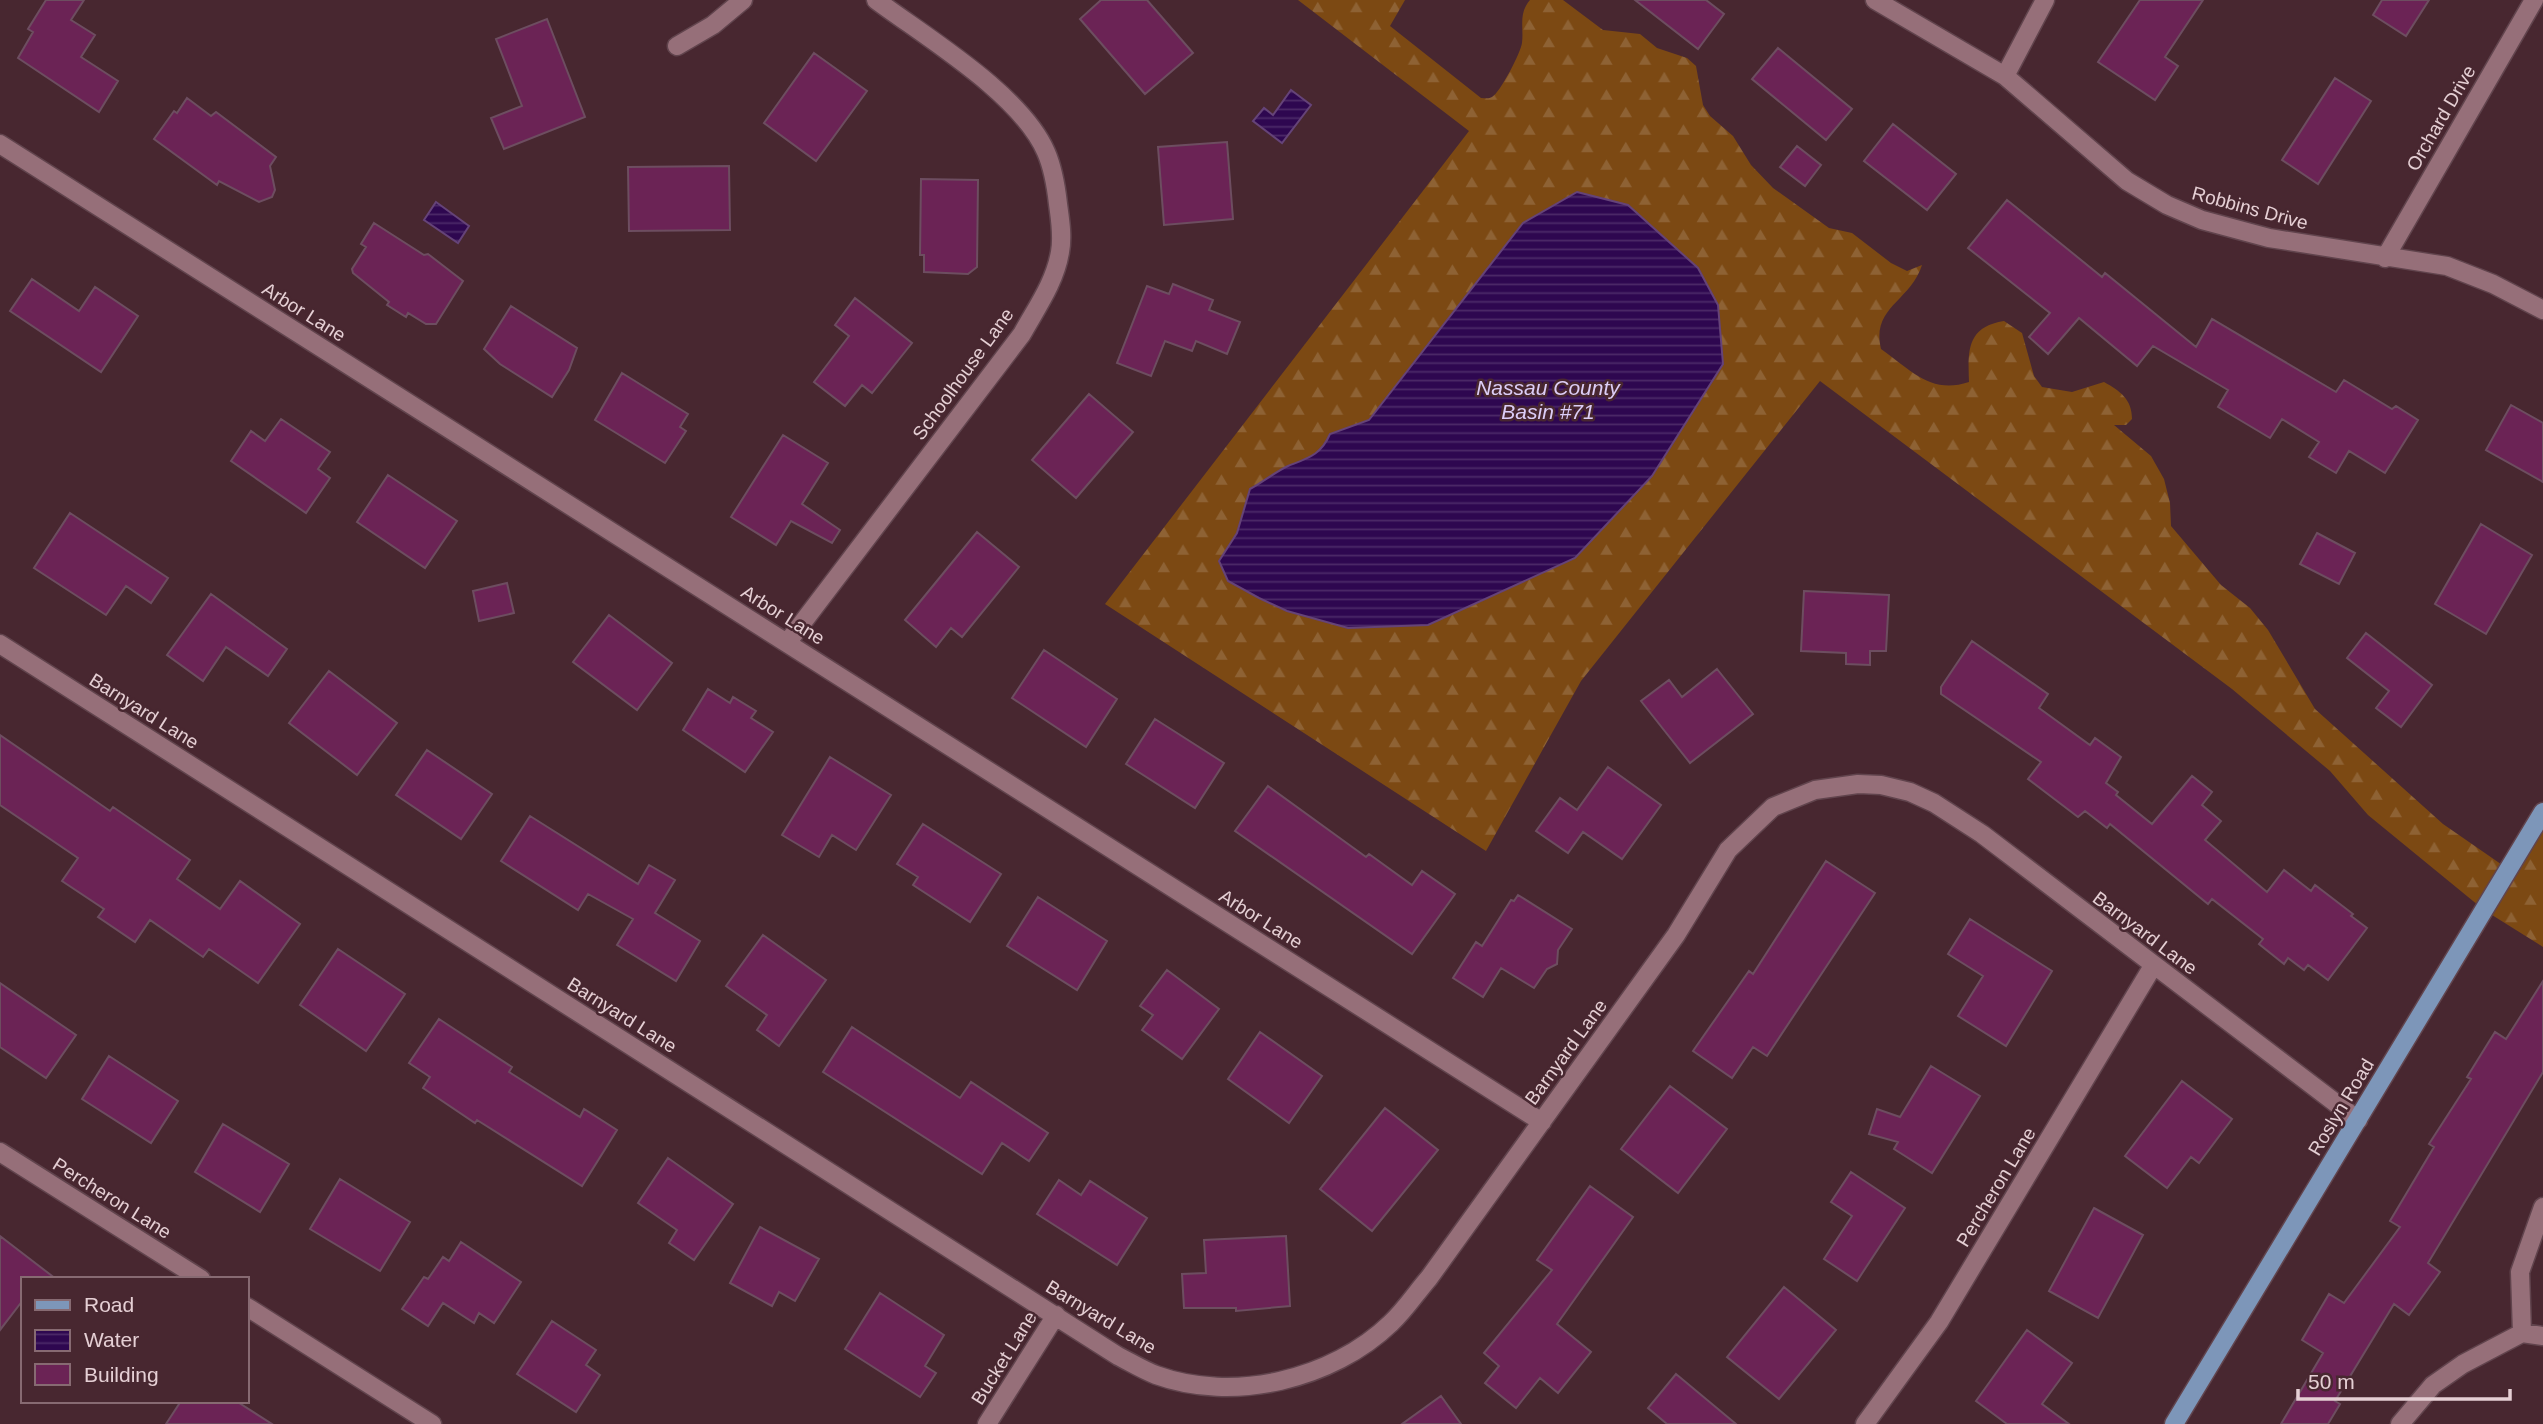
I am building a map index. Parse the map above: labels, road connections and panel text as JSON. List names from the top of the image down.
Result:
{
  "streets": {
    "main road": ["Roslyn Road"],
    "street": [
      "Orchard Drive",
      "Robbins Drive",
      "Arbor Lane",
      "Schoolhouse Lane",
      "Barnyard Lane",
      "Percheron Lane",
      "Bucket Lane"
    ]
  },
  "crossings": [
    ["Orchard Drive", "Robbins Drive"],
    ["Arbor Lane", "Schoolhouse Lane"],
    ["Arbor Lane", "Barnyard Lane"],
    ["Barnyard Lane", "Roslyn Road"],
    ["Barnyard Lane", "Percheron Lane"],
    ["Barnyard Lane", "Bucket Lane"]
  ],
  "water": ["Nassau County Basin #71"],
  "legend": ["Road", "Water", "Building"],
  "scale_bar": "50 m"
}
